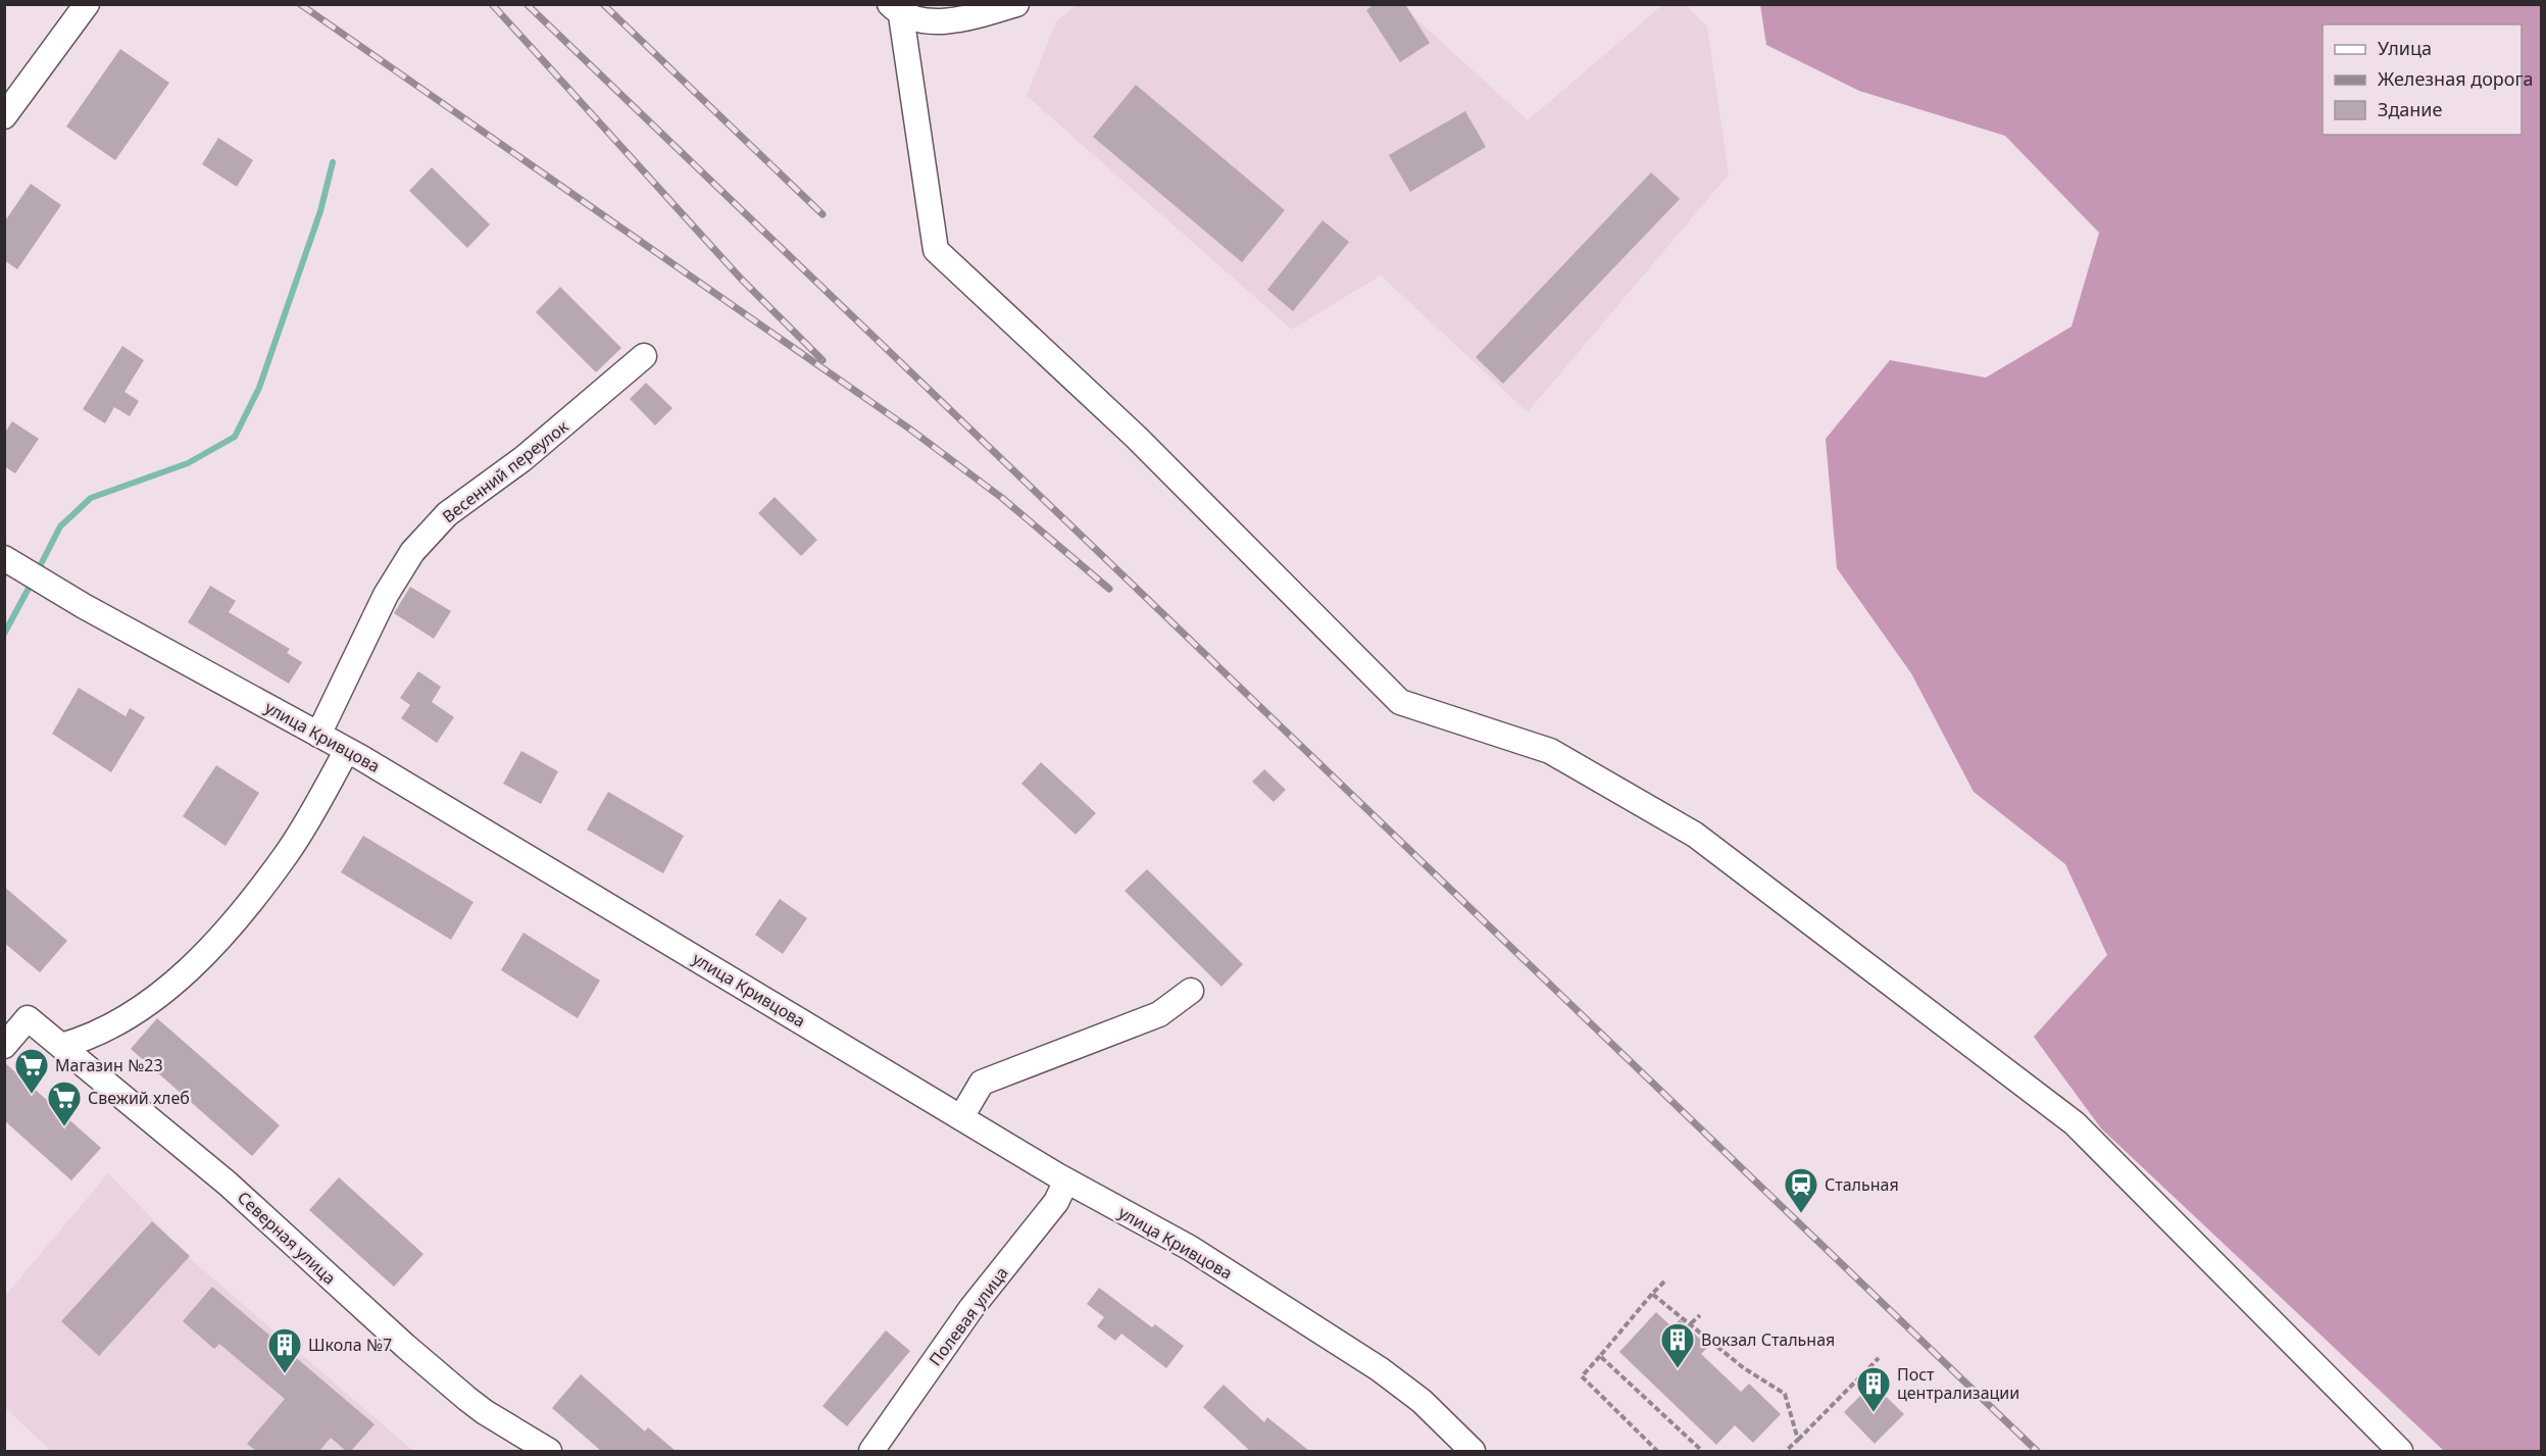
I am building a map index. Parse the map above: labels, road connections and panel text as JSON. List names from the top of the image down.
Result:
{
  "streets": {
    "street": [
      "Весенний переулок",
      "улица Кривцова",
      "Северная улица",
      "Полевая улица"
    ]
  },
  "crossings": [
    ["Весенний переулок", "улица Кривцова"],
    ["улица Кривцова", "Полевая улица"]
  ],
  "places": {
    "supermarket": ["Магазин №23", "Свежий хлеб"],
    "station": ["Стальная"],
    "building": ["Вокзал Стальная", "Школа №7", "Пост централизации"]
  },
  "legend": ["Улица", "Железная дорога", "Здание"]
}
